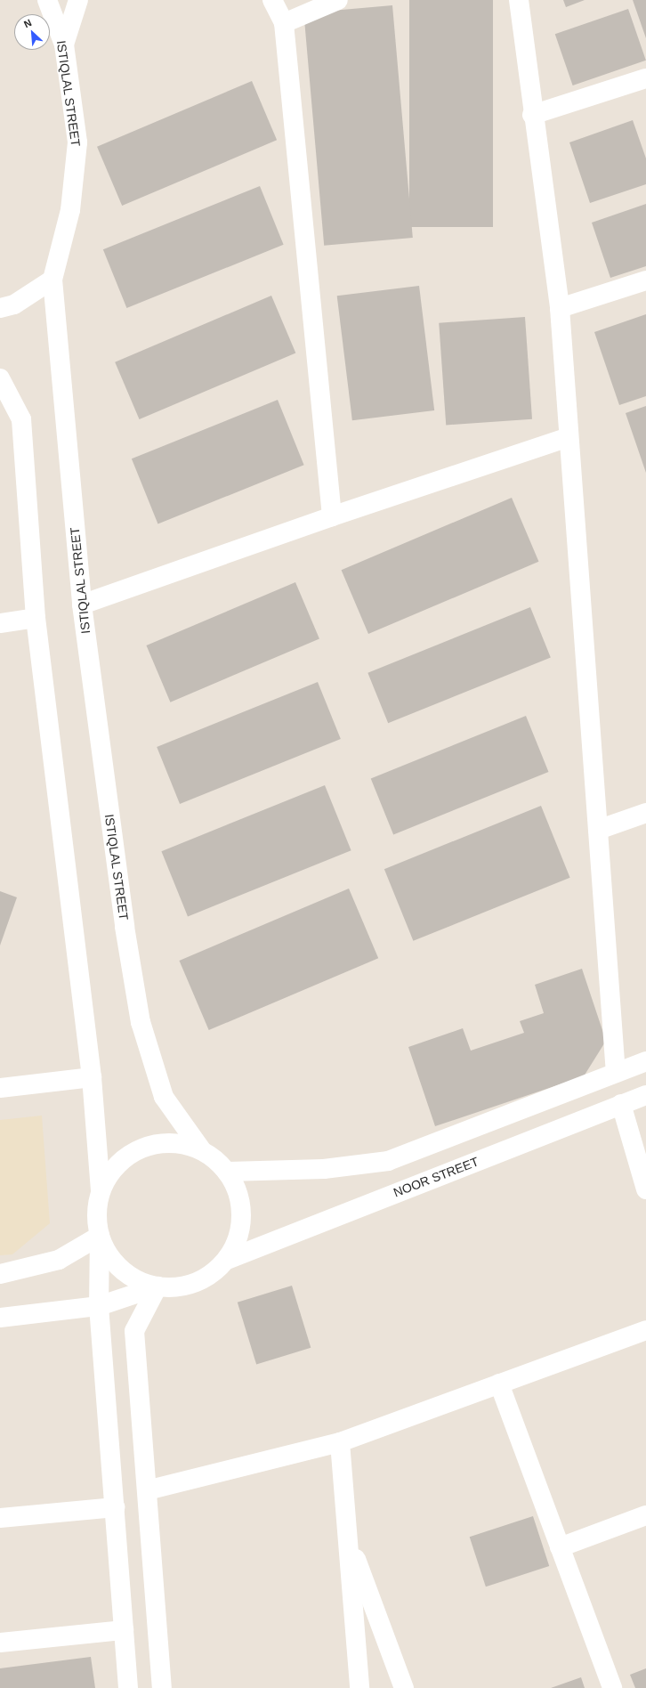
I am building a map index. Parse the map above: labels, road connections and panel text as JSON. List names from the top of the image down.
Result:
{
  "streets": {
    "street": ["ISTIQLAL STREET", "NOOR STREET"]
  },
  "north": "top left"
}
